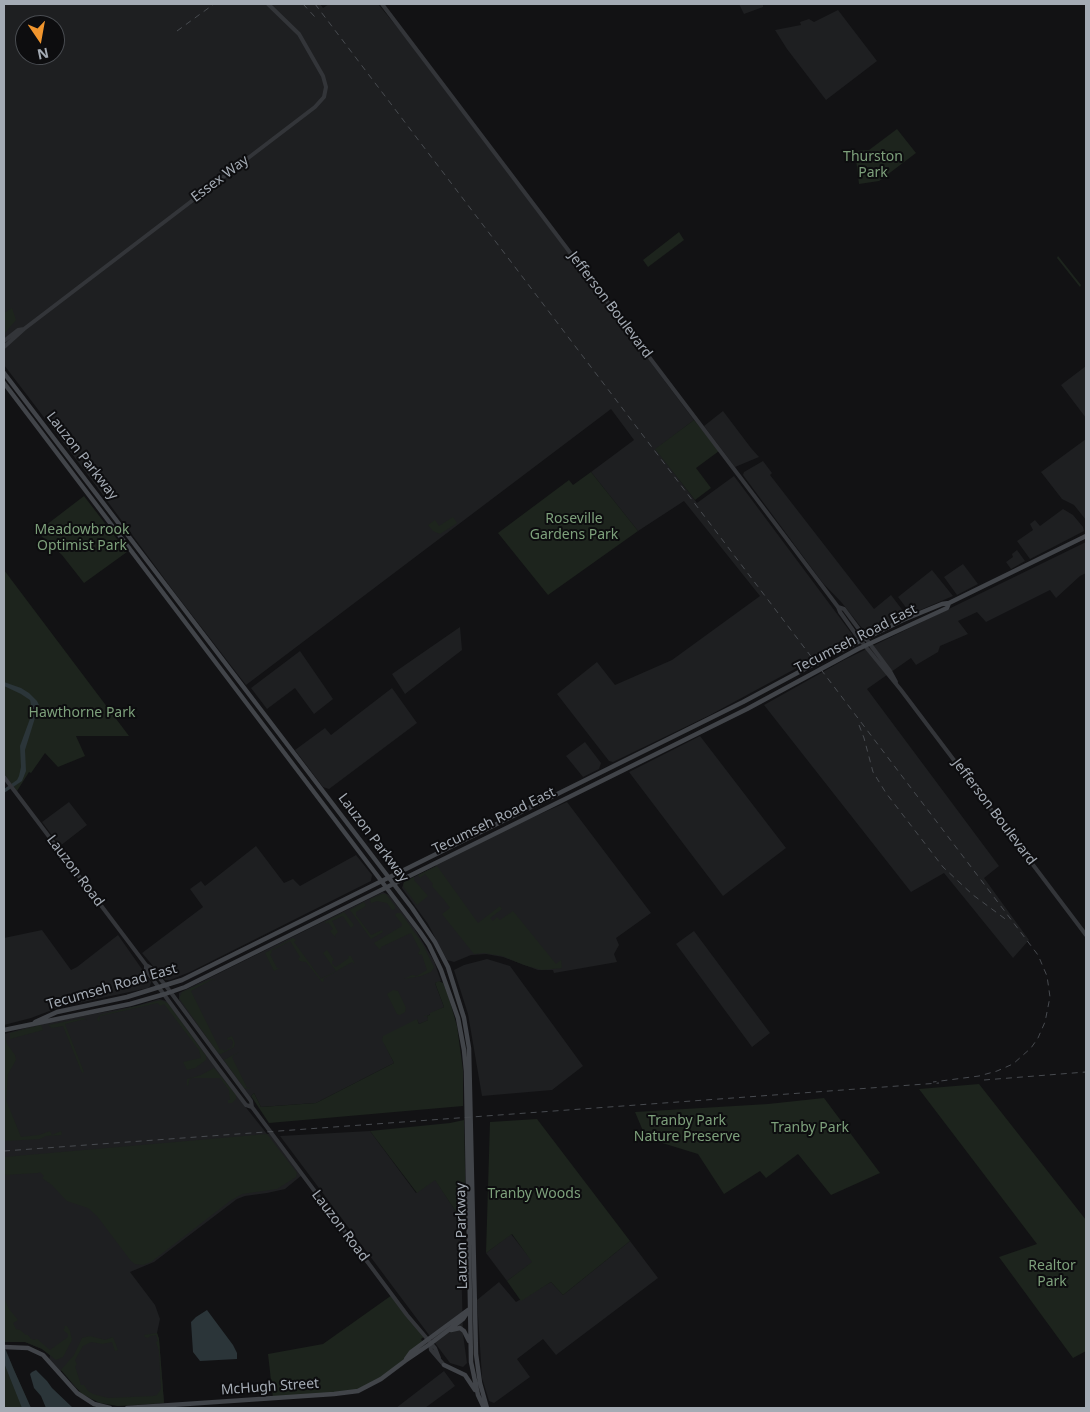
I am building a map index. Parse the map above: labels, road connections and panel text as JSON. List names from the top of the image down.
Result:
{
  "streets": {
    "main road": ["Lauzon Parkway", "Tecumseh Road East", "McHugh Street"],
    "street": ["Essex Way", "Jefferson Boulevard", "Lauzon Road"]
  },
  "crossings": [
    ["Jefferson Boulevard", "Tecumseh Road East"],
    ["Lauzon Parkway", "Tecumseh Road East"],
    ["Tecumseh Road East", "Lauzon Road"],
    ["Lauzon Road", "McHugh Street"]
  ],
  "parks": [
    "Thurston Park",
    "Roseville Gardens Park",
    "Meadowbrook Optimist Park",
    "Hawthorne Park",
    "Tranby Park Nature Preserve",
    "Tranby Park",
    "Tranby Woods",
    "Realtor Park"
  ],
  "north": "bottom"
}
